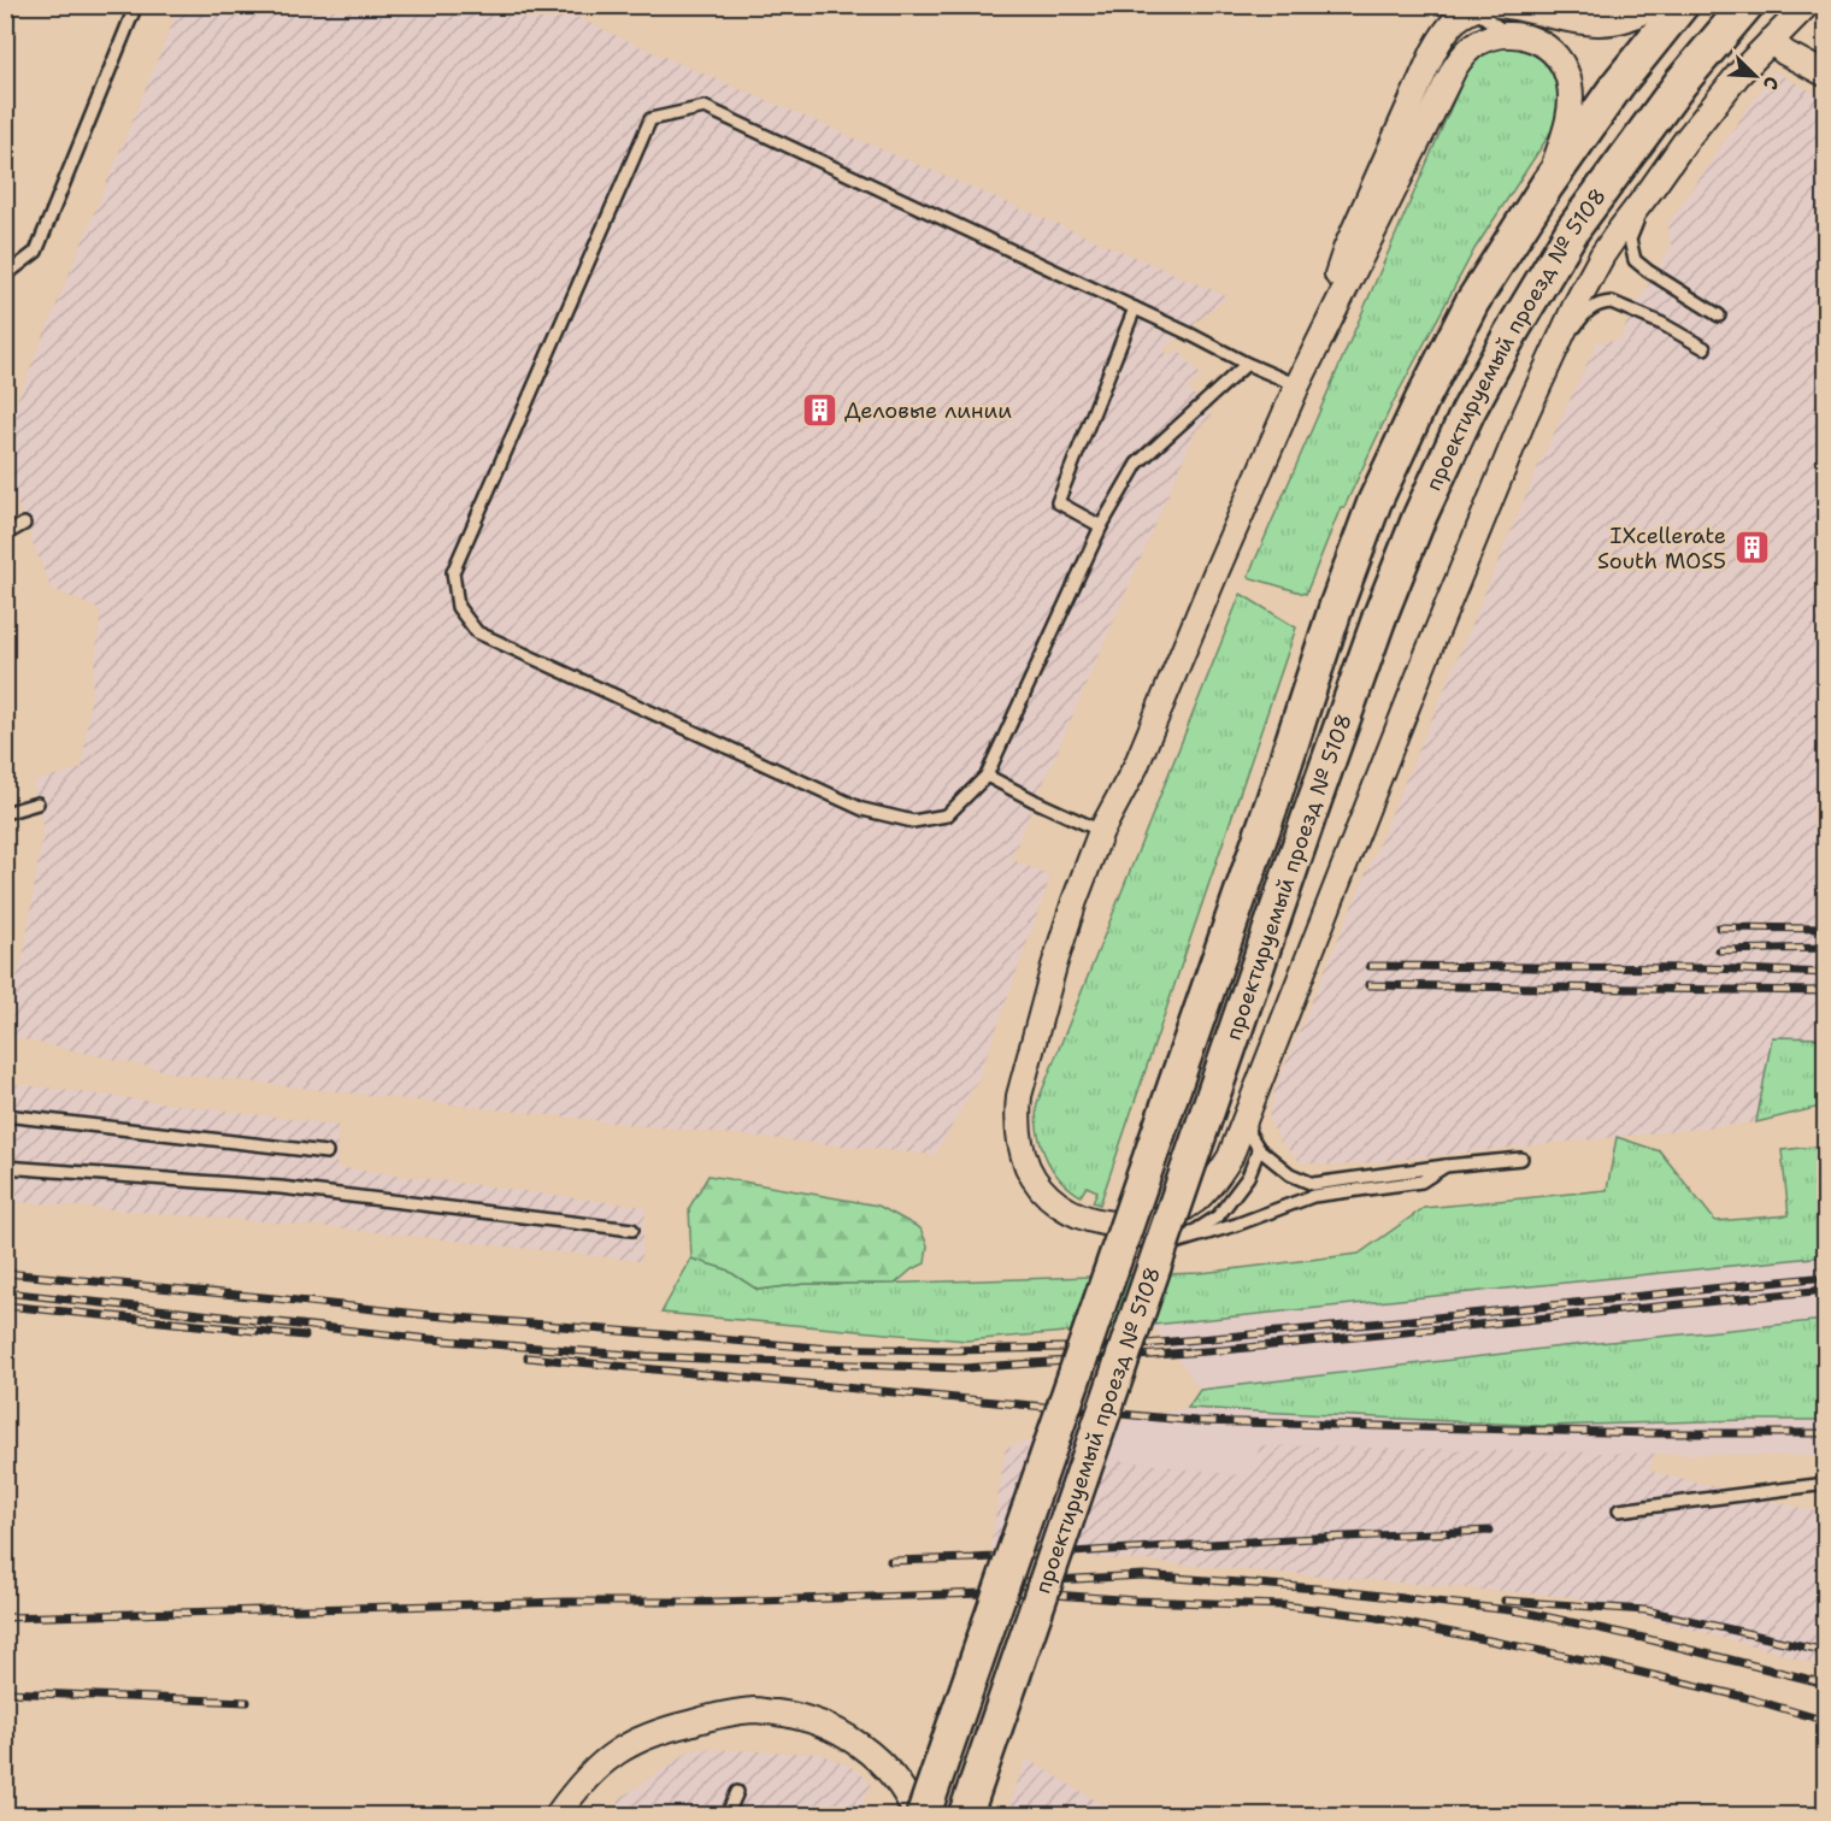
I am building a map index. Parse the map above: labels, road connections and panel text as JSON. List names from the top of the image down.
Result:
{
  "streets": {
    "main road": ["проектируемый проезд № 5108"]
  },
  "places": {
    "building": ["Деловые линии", "IXcellerate South MOS5"]
  },
  "north": "bottom right"
}
